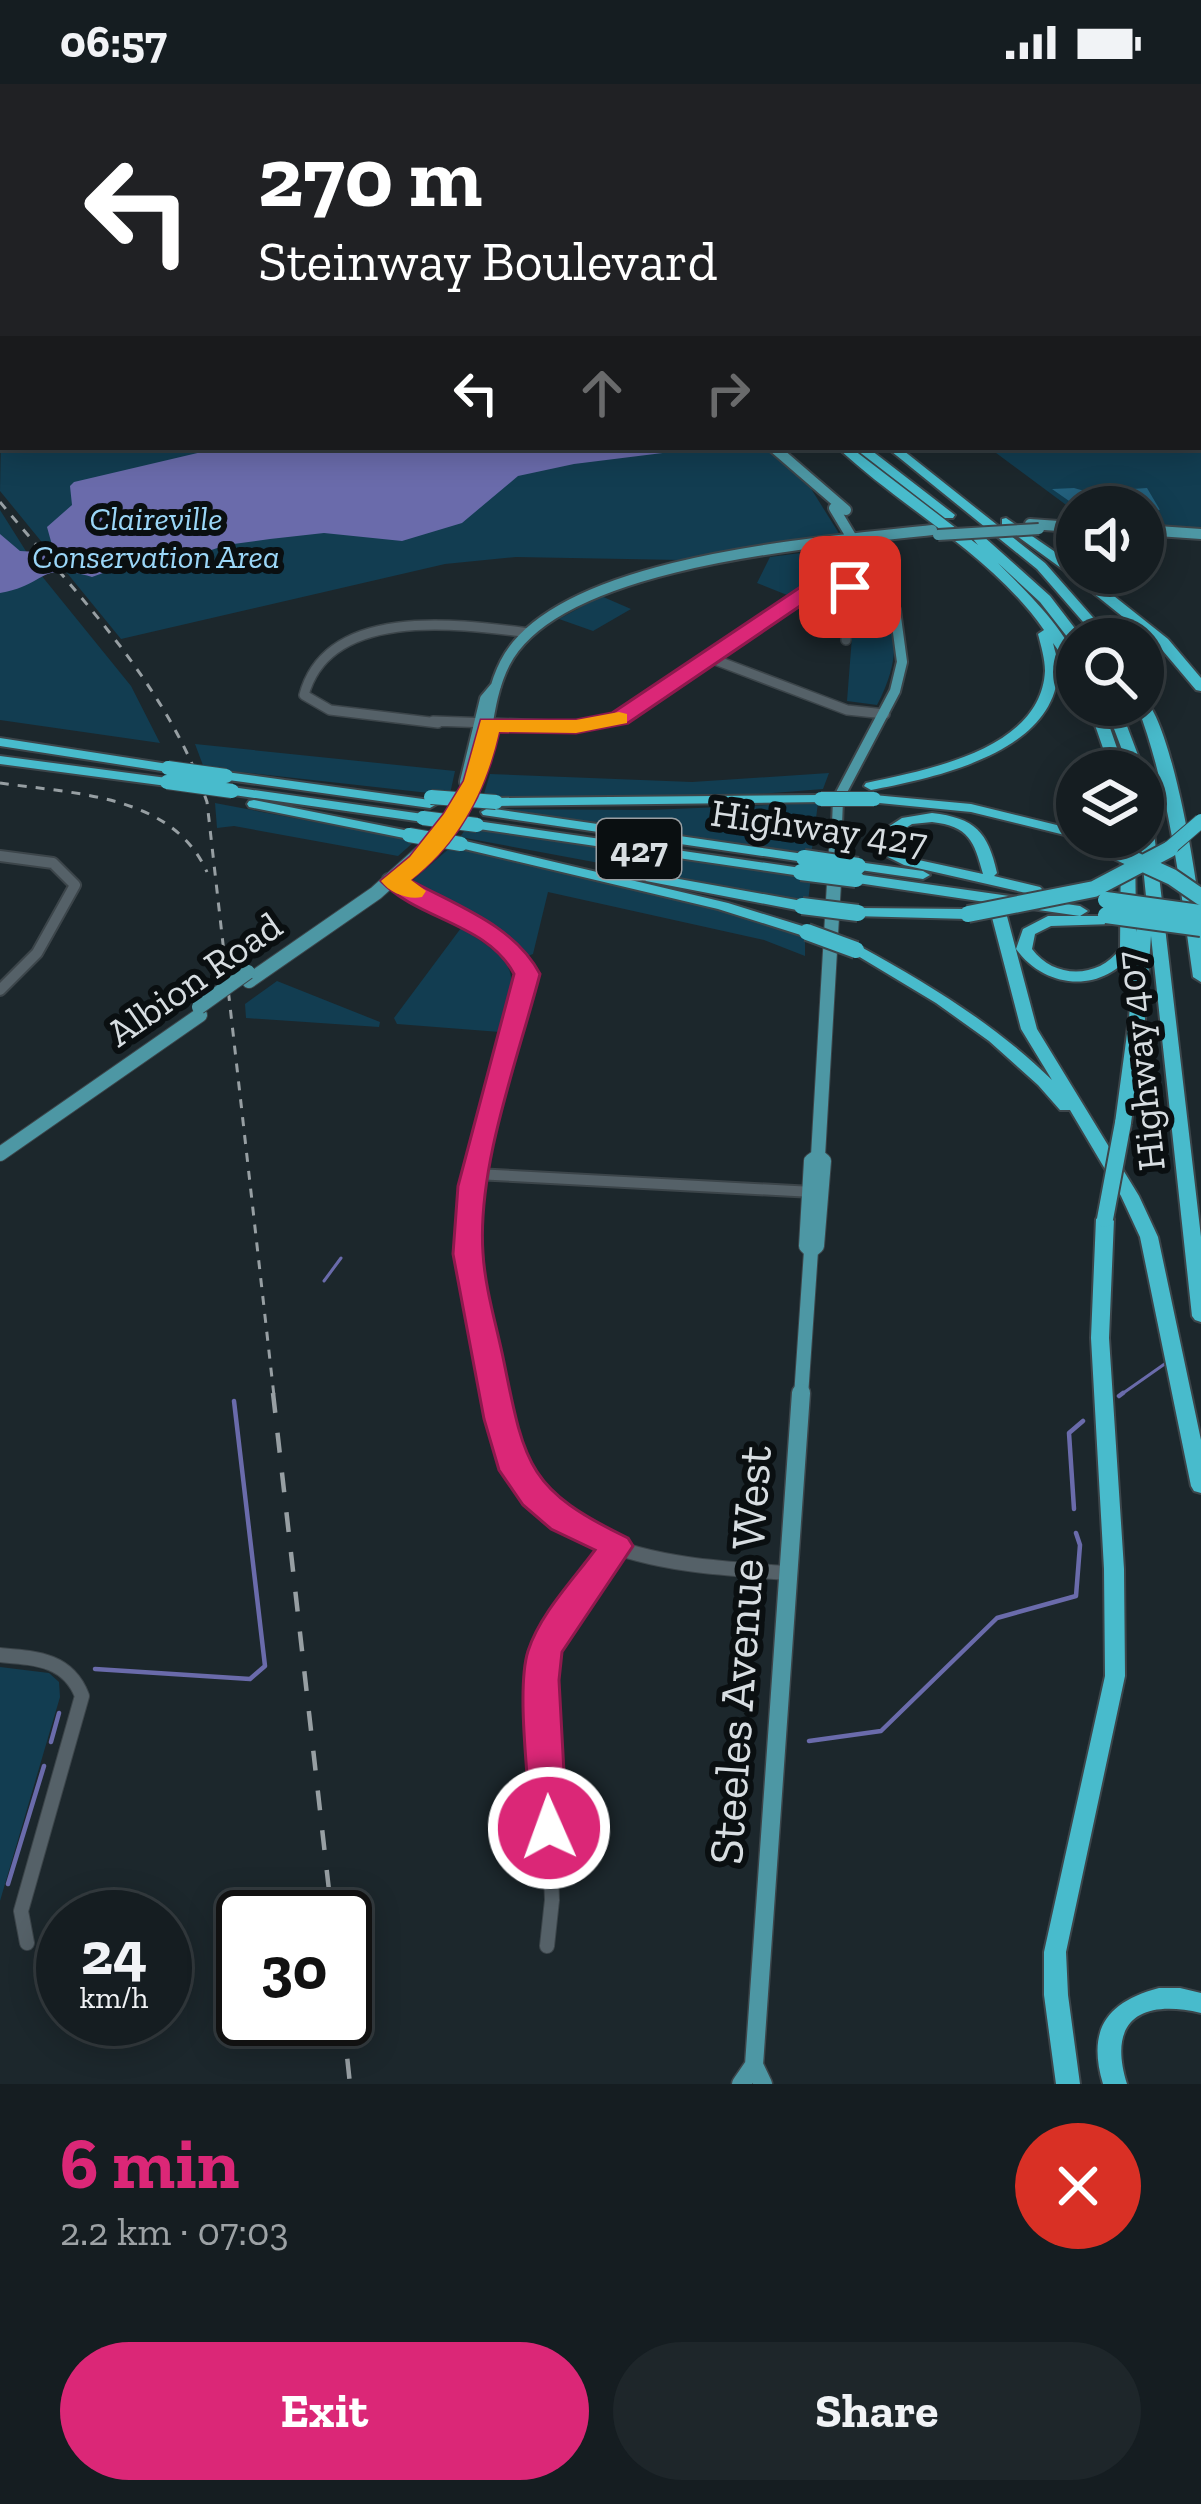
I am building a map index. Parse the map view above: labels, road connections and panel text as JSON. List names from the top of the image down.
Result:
{
  "streets": {
    "highway": ["Highway 427", "427", "Highway 407"],
    "main road": ["Albion Road", "Steeles Avenue West"]
  },
  "crossings": [
    ["Albion Road", "Steeles Avenue West"]
  ],
  "parks": ["Claireville Conservation Area"],
  "page": {
    "status": "06:57",
    "turn": ["270 m", "Steinway Boulevard"],
    "speed": "24 km/h",
    "limit": "30",
    "heading": ["6 min", "2.2 km · 07:03"],
    "buttons": ["Exit", "Share"]
  }
}
